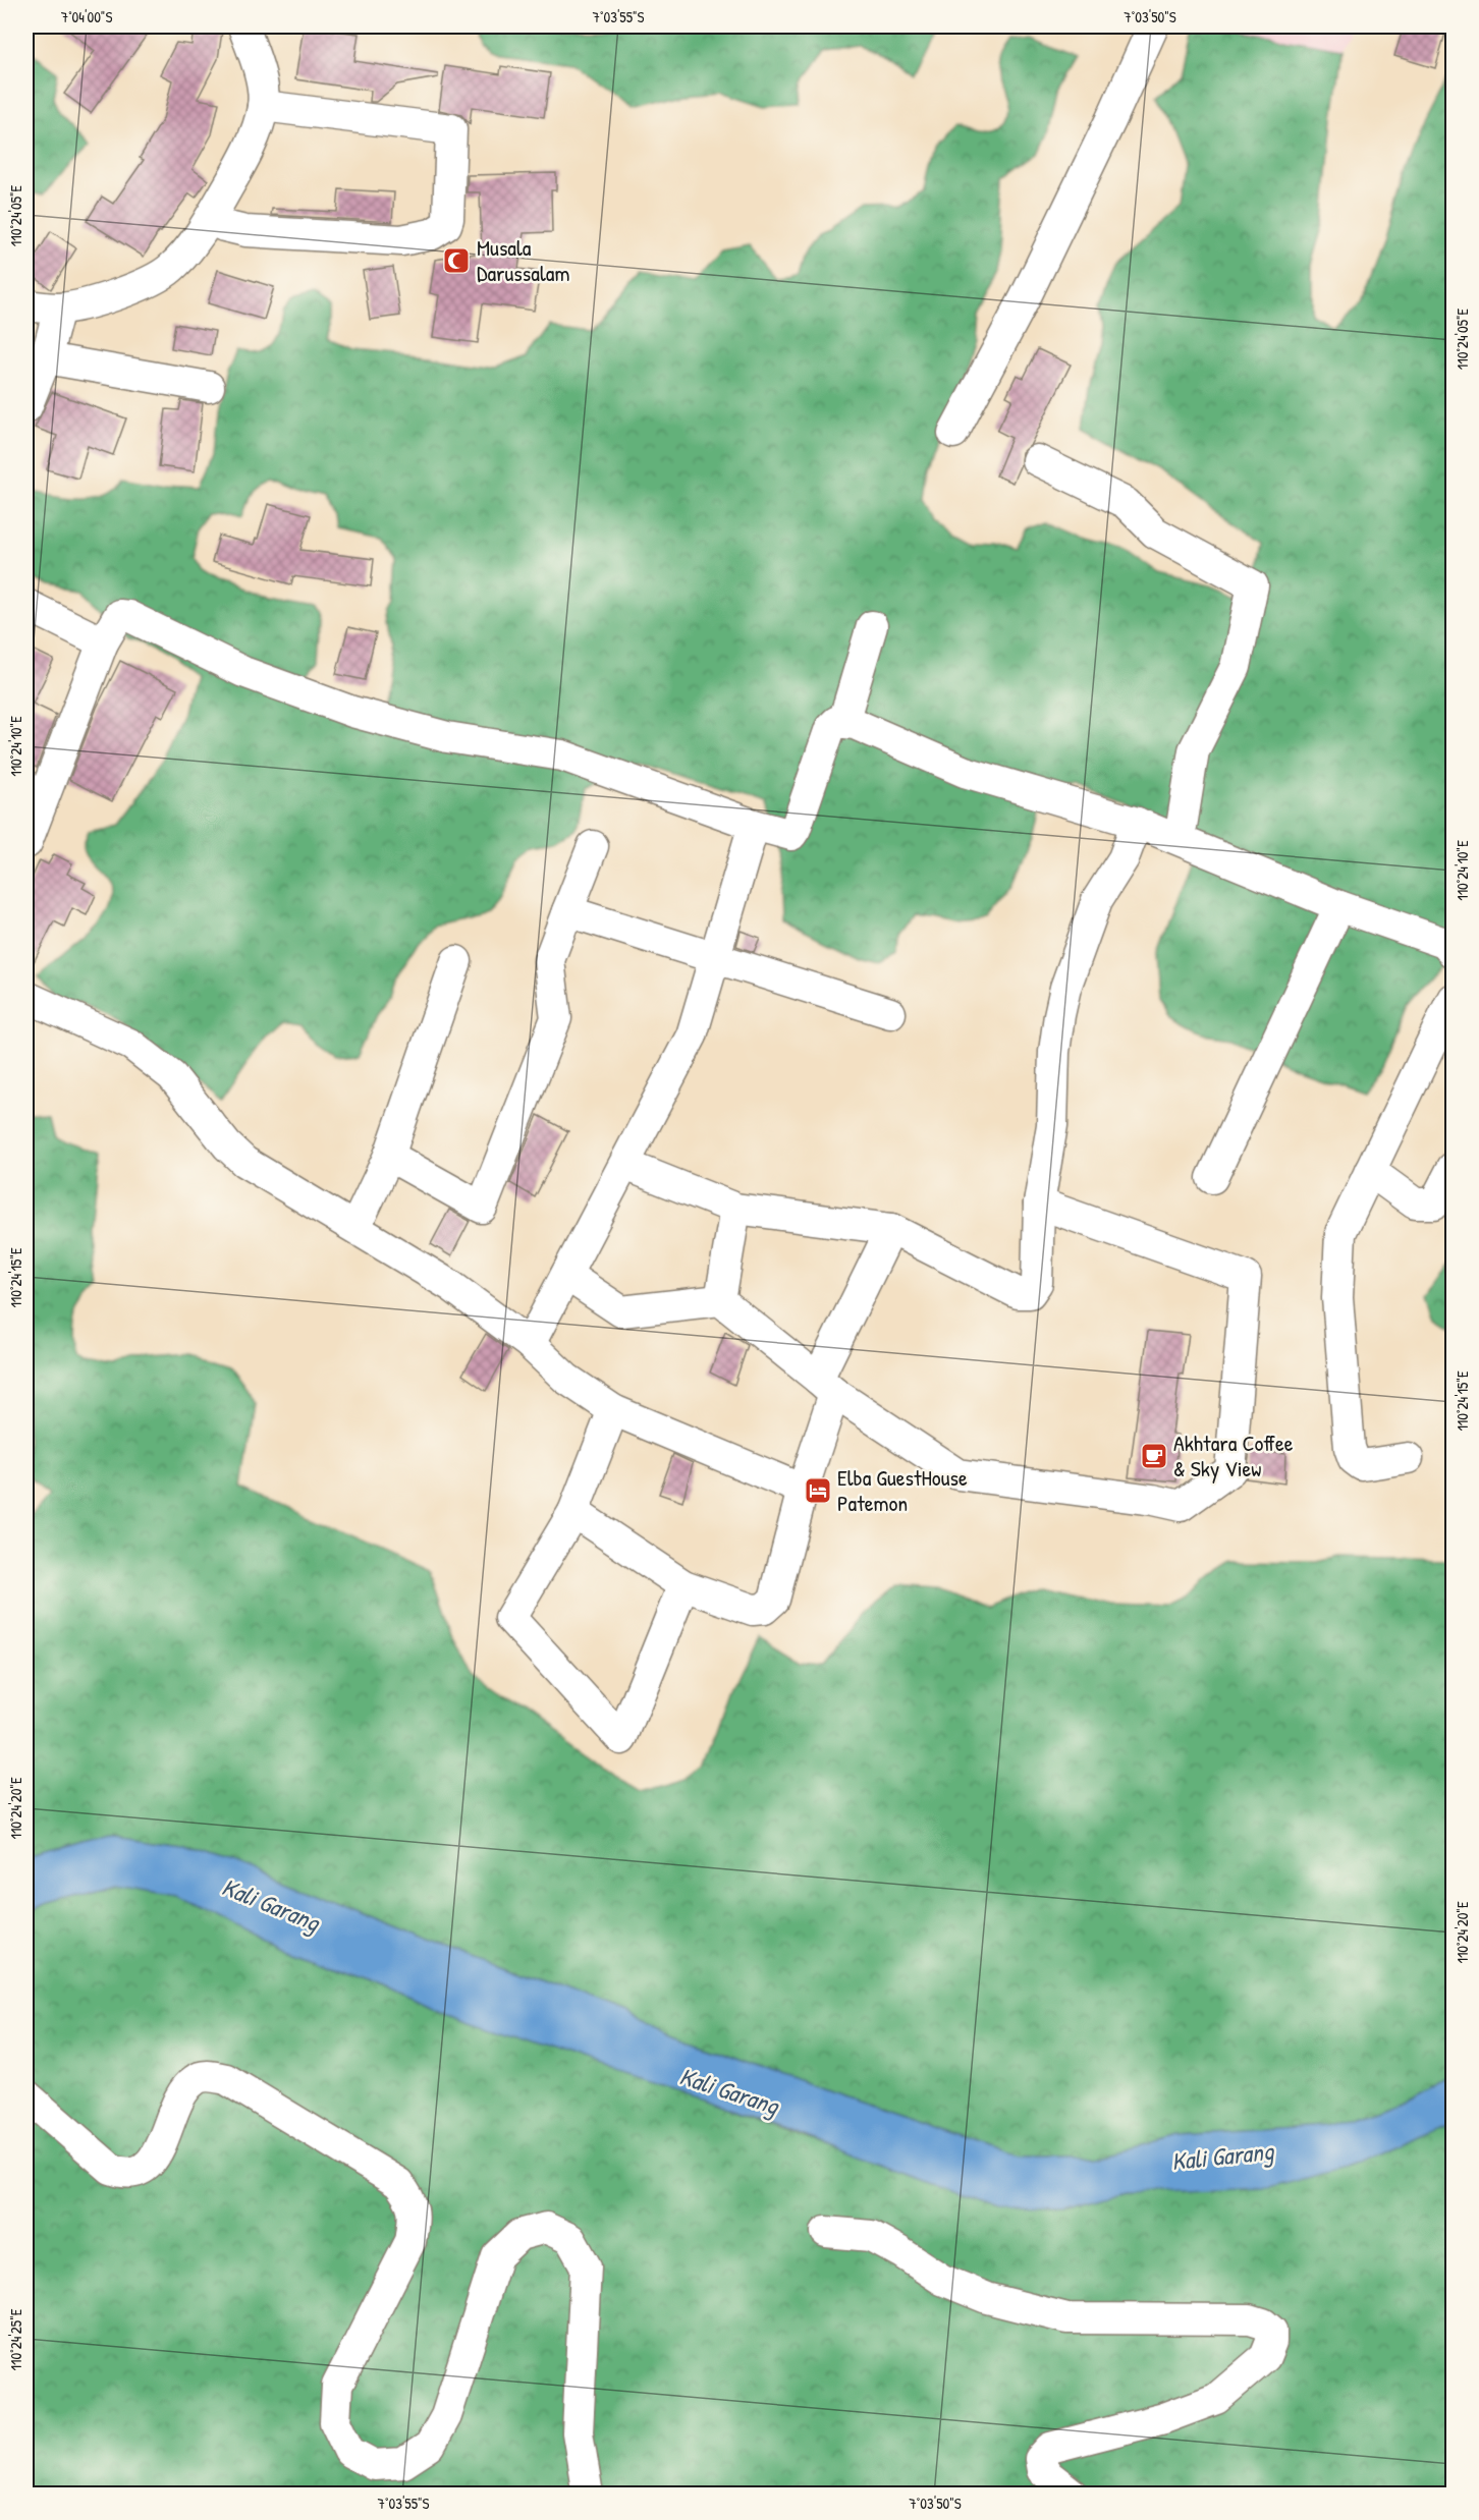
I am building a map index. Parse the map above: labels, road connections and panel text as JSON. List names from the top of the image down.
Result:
{
  "water": ["Kali Garang"],
  "places": {
    "mosque": ["Musala Darussalam"],
    "cafe": ["Akhtara Coffee & Sky View"],
    "hotel": ["Elba GuestHouse Patemon"]
  },
  "coordinates": [
    "7°04'00\"S",
    "7°03'55\"S",
    "7°03'50\"S",
    "110°24'05\"E",
    "110°24'10\"E",
    "110°24'15\"E",
    "110°24'20\"E",
    "110°24'25\"E"
  ]
}
